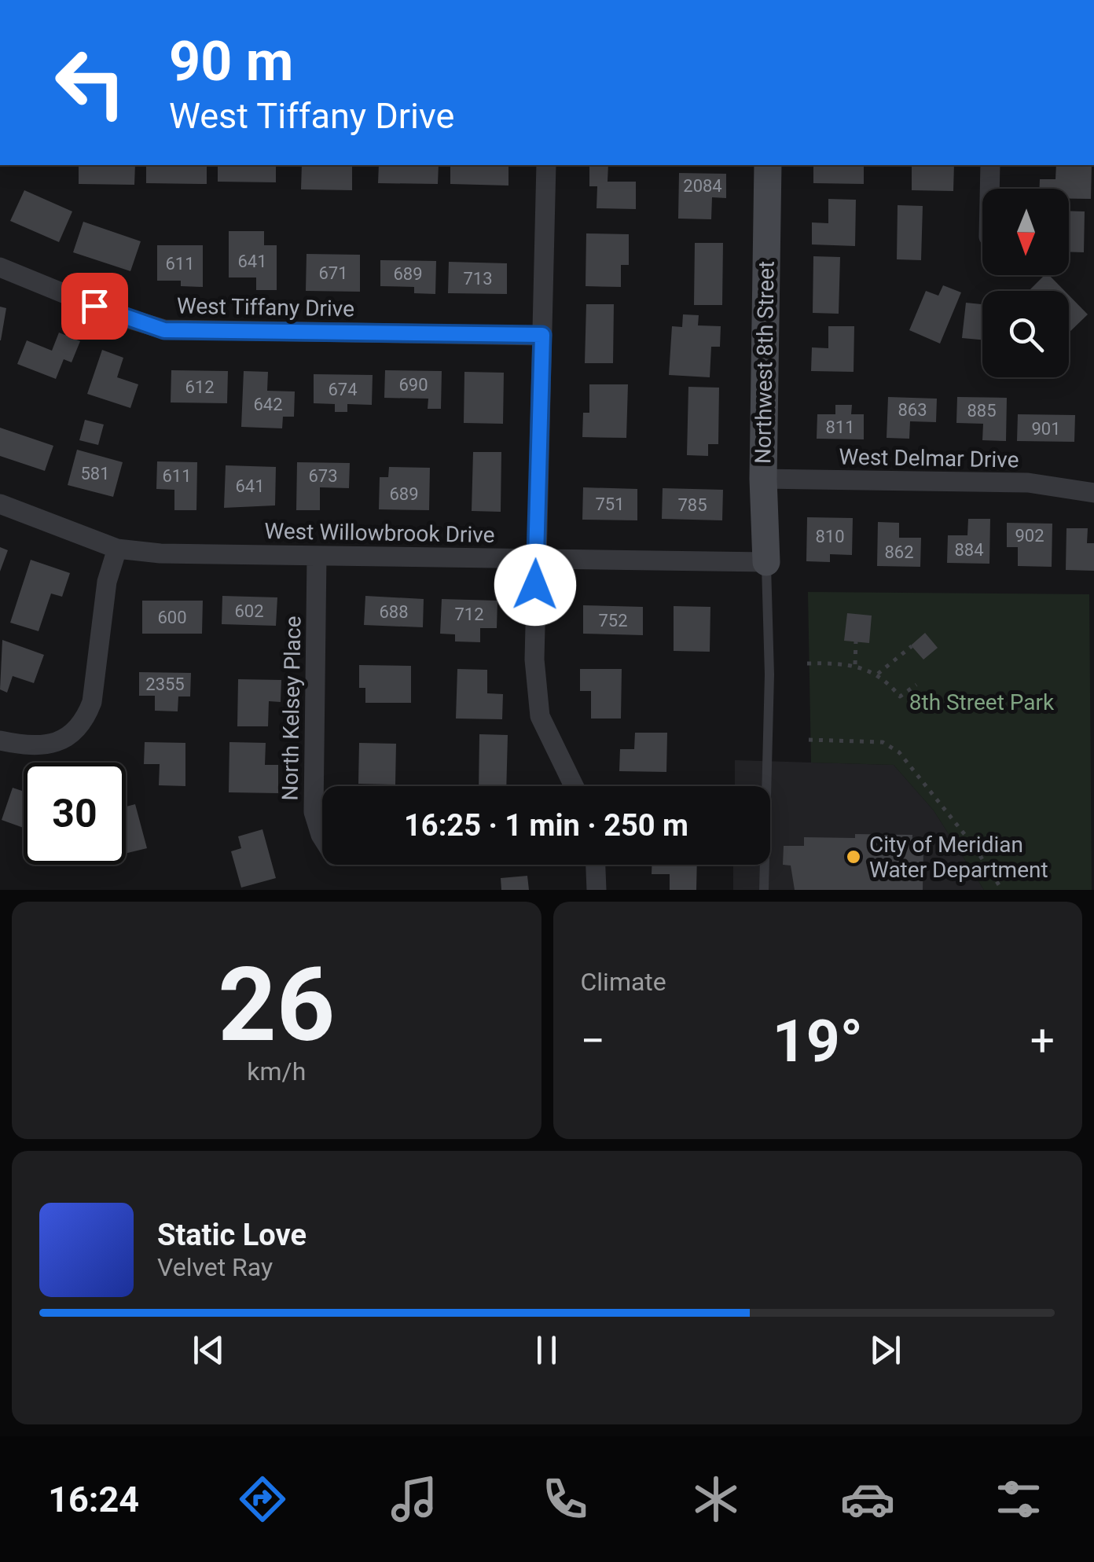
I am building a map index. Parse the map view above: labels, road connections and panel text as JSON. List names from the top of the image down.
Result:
{
  "streets": {
    "street": [
      "West Tiffany Drive",
      "Northwest 8th Street",
      "West Delmar Drive",
      "West Willowbrook Drive",
      "North Kelsey Place"
    ]
  },
  "crossings": [
    ["Northwest 8th Street", "West Delmar Drive"],
    ["Northwest 8th Street", "West Willowbrook Drive"],
    ["West Willowbrook Drive", "North Kelsey Place"]
  ],
  "parks": ["8th Street Park"],
  "places": ["City of Meridian Water Department"],
  "house_numbers": [
    "2084",
    "641",
    "611",
    "671",
    "689",
    "713",
    "690",
    "612",
    "674",
    "642",
    "863",
    "885",
    "811",
    "901",
    "581",
    "611",
    "673",
    "641",
    "689",
    "751",
    "785",
    "902",
    "810",
    "884",
    "862",
    "602",
    "688",
    "712",
    "600",
    "752",
    "2355"
  ],
  "north": "bottom",
  "page": {
    "turn": ["90 m", "West Tiffany Drive"],
    "limit": "30",
    "trip": "16:25 · 1 min · 250 m",
    "tile": [
      ["26", "km/h"],
      "Climate"
    ],
    "heat": ["−", "19°", "+"],
    "song": ["Static Love", "Velvet Ray"],
    "tabs": "16:24"
  }
}
